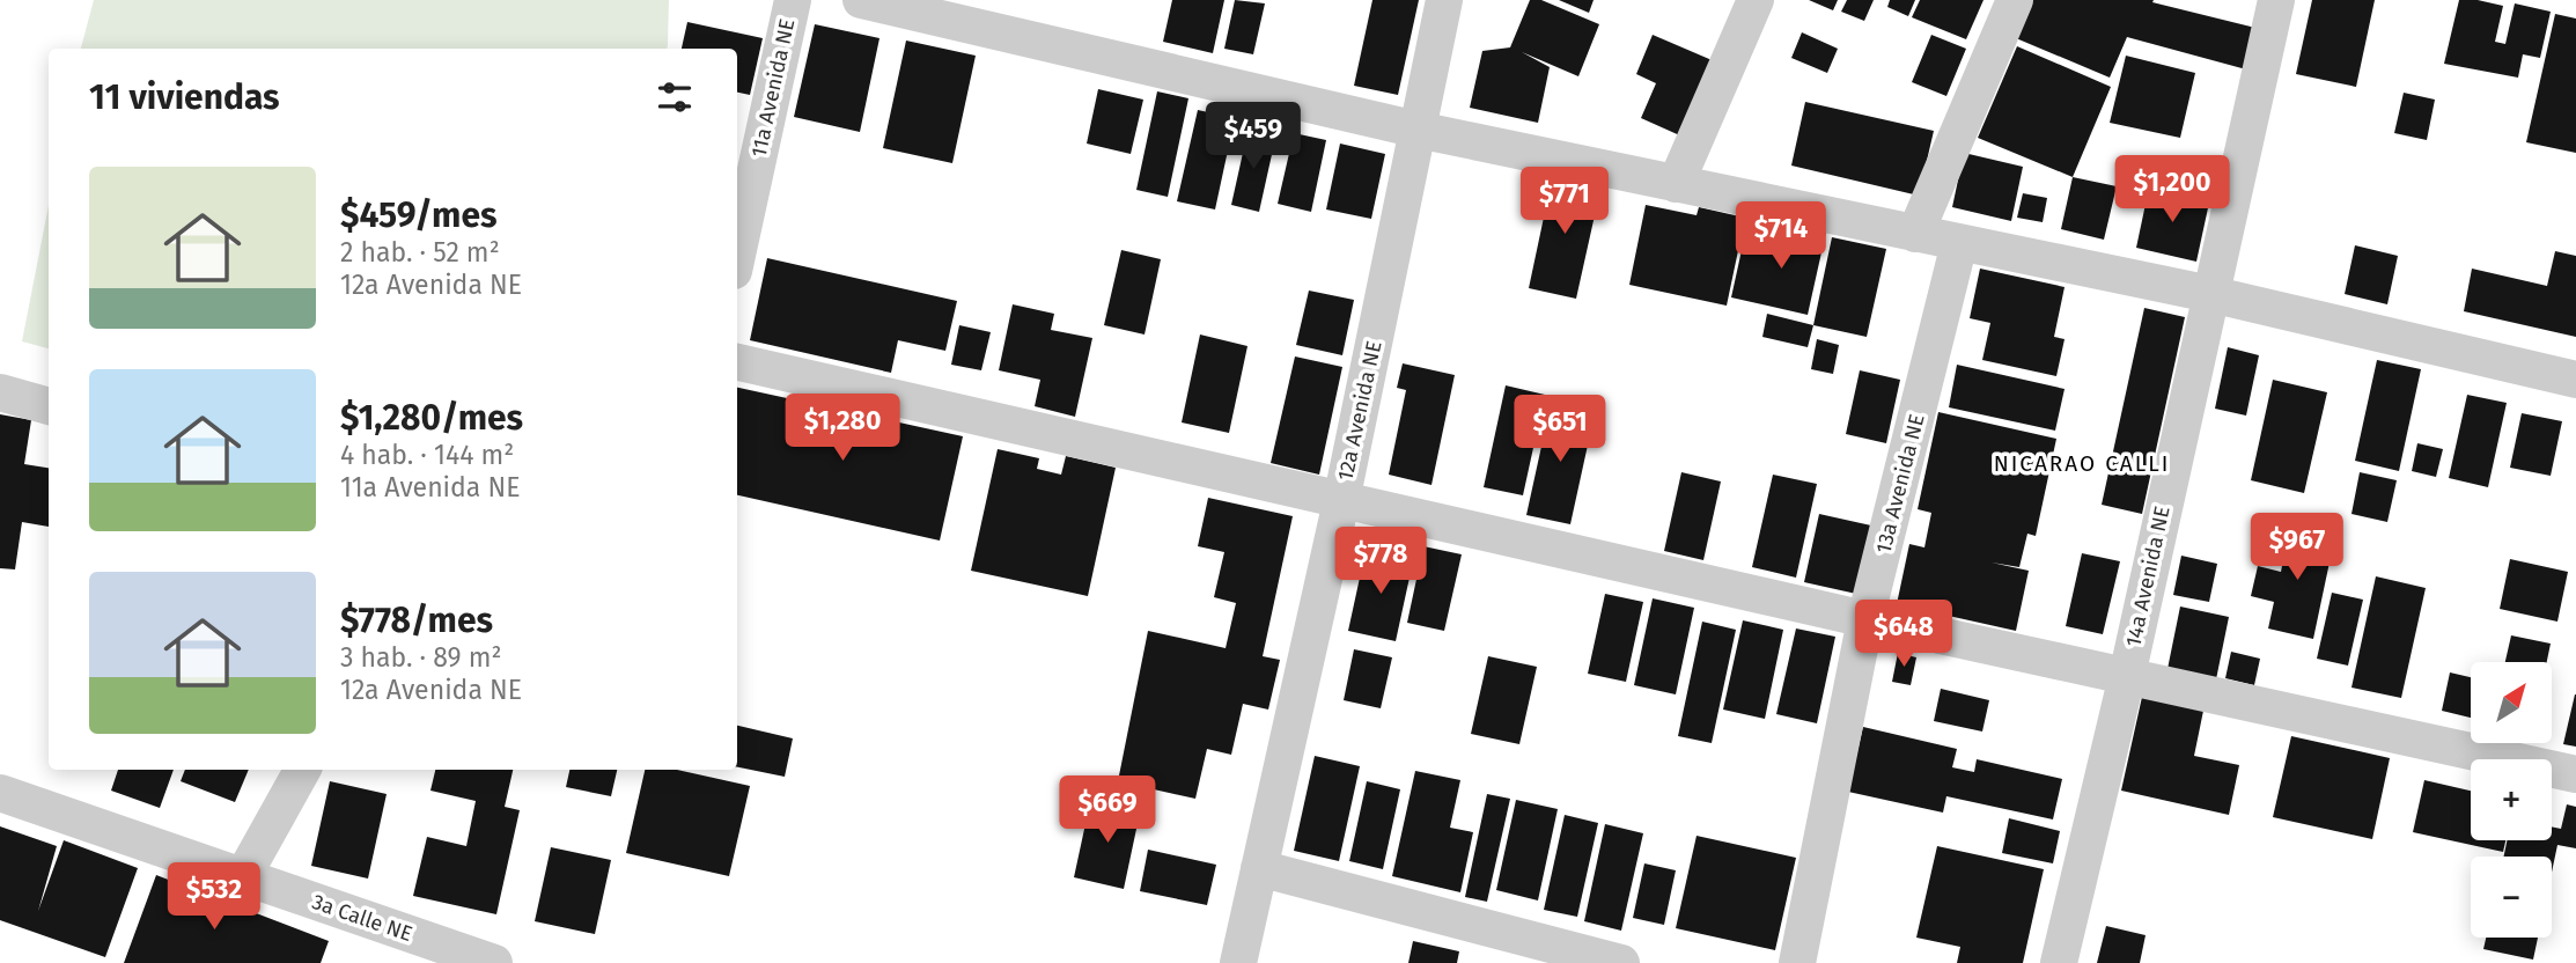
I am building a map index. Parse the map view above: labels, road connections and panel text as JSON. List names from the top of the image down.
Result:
{
  "streets": {
    "street": [
      "11a Avenida NE",
      "12a Avenida NE",
      "13a Avenida NE",
      "14a Avenida NE",
      "3a Calle NE"
    ]
  },
  "districts": ["NICARAO CALLI"],
  "north": "top right",
  "page": {
    "heading": "11 viviendas",
    "price": [
      "$459",
      "$1,200",
      "$771",
      "$714",
      "$1,280",
      "$651",
      "$967",
      "$778",
      "$648",
      "$669",
      "$532"
    ],
    "list": [
      {
        "name": "$459/mes",
        "note": "2 hab. · 52 m² · 12a Avenida NE"
      },
      {
        "name": "$1,280/mes",
        "note": "4 hab. · 144 m² · 11a Avenida NE"
      },
      {
        "name": "$778/mes",
        "note": "3 hab. · 89 m² · 12a Avenida NE"
      }
    ],
    "map_buttons": ["+", "−"]
  }
}
